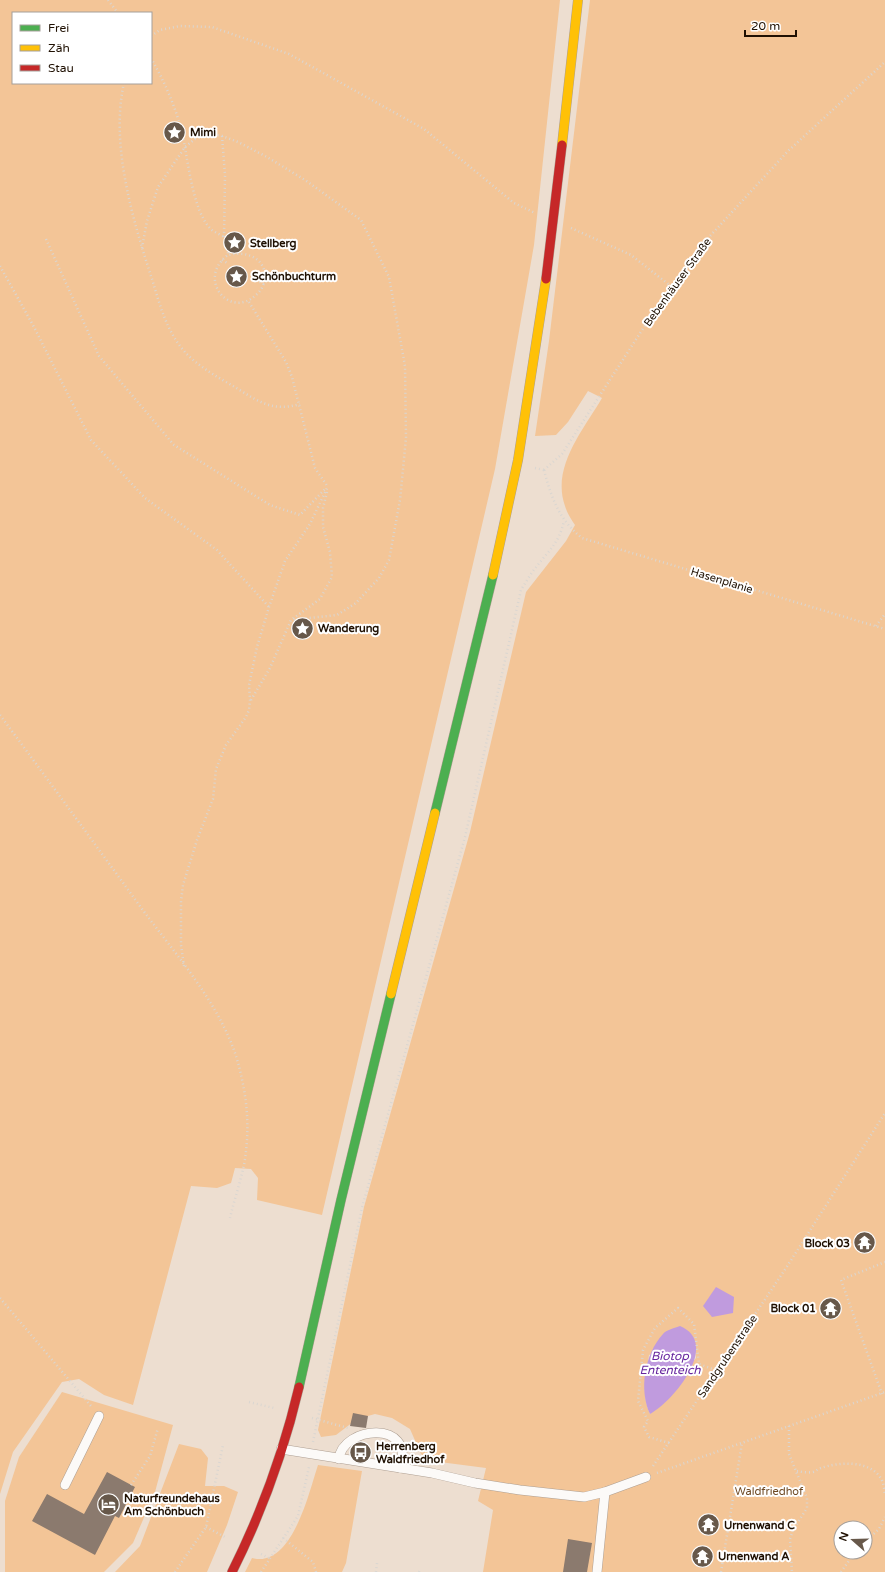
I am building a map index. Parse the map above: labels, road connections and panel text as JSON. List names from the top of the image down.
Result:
{
  "streets": {
    "path": ["Bebenhäuser Straße", "Hasenplanie", "Sandgrubenstraße"]
  },
  "crossings": [
    ["Bebenhäuser Straße", "Hasenplanie"]
  ],
  "water": ["Biotop Ententeich"],
  "parks": ["Waldfriedhof"],
  "places": {
    "place": [
      "Mimi",
      "Stellberg",
      "Schönbuchturm",
      "Wanderung"
    ],
    "temple": [
      "Block 03",
      "Block 01",
      "Urnenwand C",
      "Urnenwand A"
    ],
    "bus stop": ["Herrenberg Waldfriedhof"],
    "hotel": ["Naturfreundehaus Am Schönbuch"]
  },
  "legend": ["Frei", "Zäh", "Stau"],
  "scale_bar": "20 m",
  "north": "left"
}
